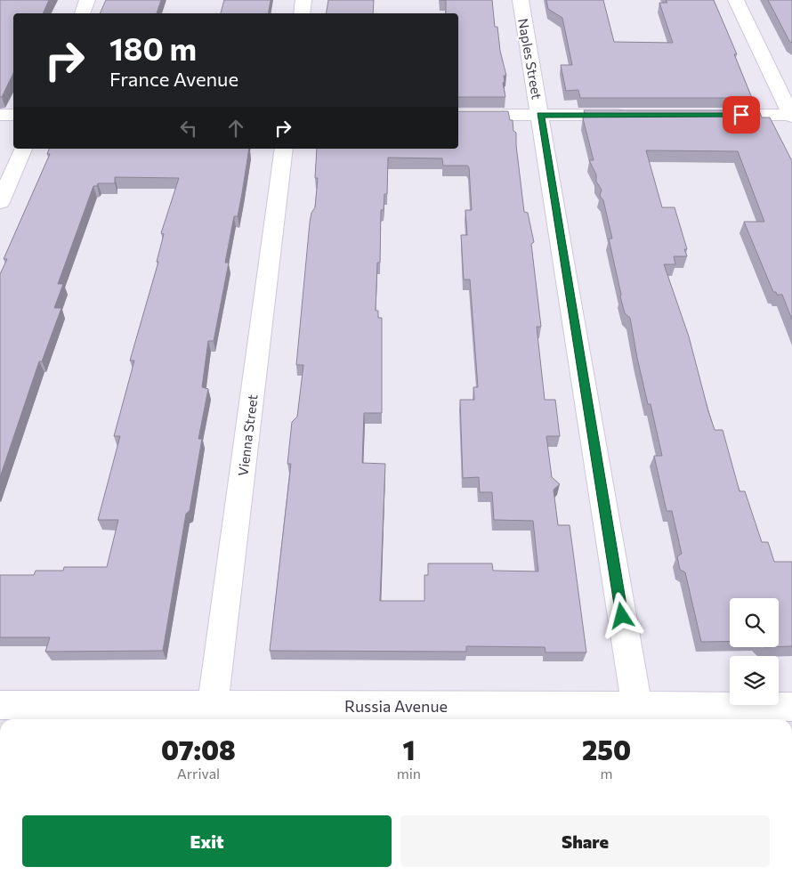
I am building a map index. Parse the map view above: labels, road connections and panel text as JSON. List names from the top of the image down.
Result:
{
  "streets": {
    "street": ["Naples Street", "Vienna Street", "Russia Avenue"]
  },
  "crossings": [
    ["Naples Street", "Russia Avenue"],
    ["Vienna Street", "Russia Avenue"]
  ],
  "page": {
    "turn": ["180 m", "France Avenue"],
    "eta": [
      "07:08",
      "Arrival",
      "1",
      "min",
      "250",
      "m"
    ],
    "buttons": ["Exit", "Share"]
  }
}
